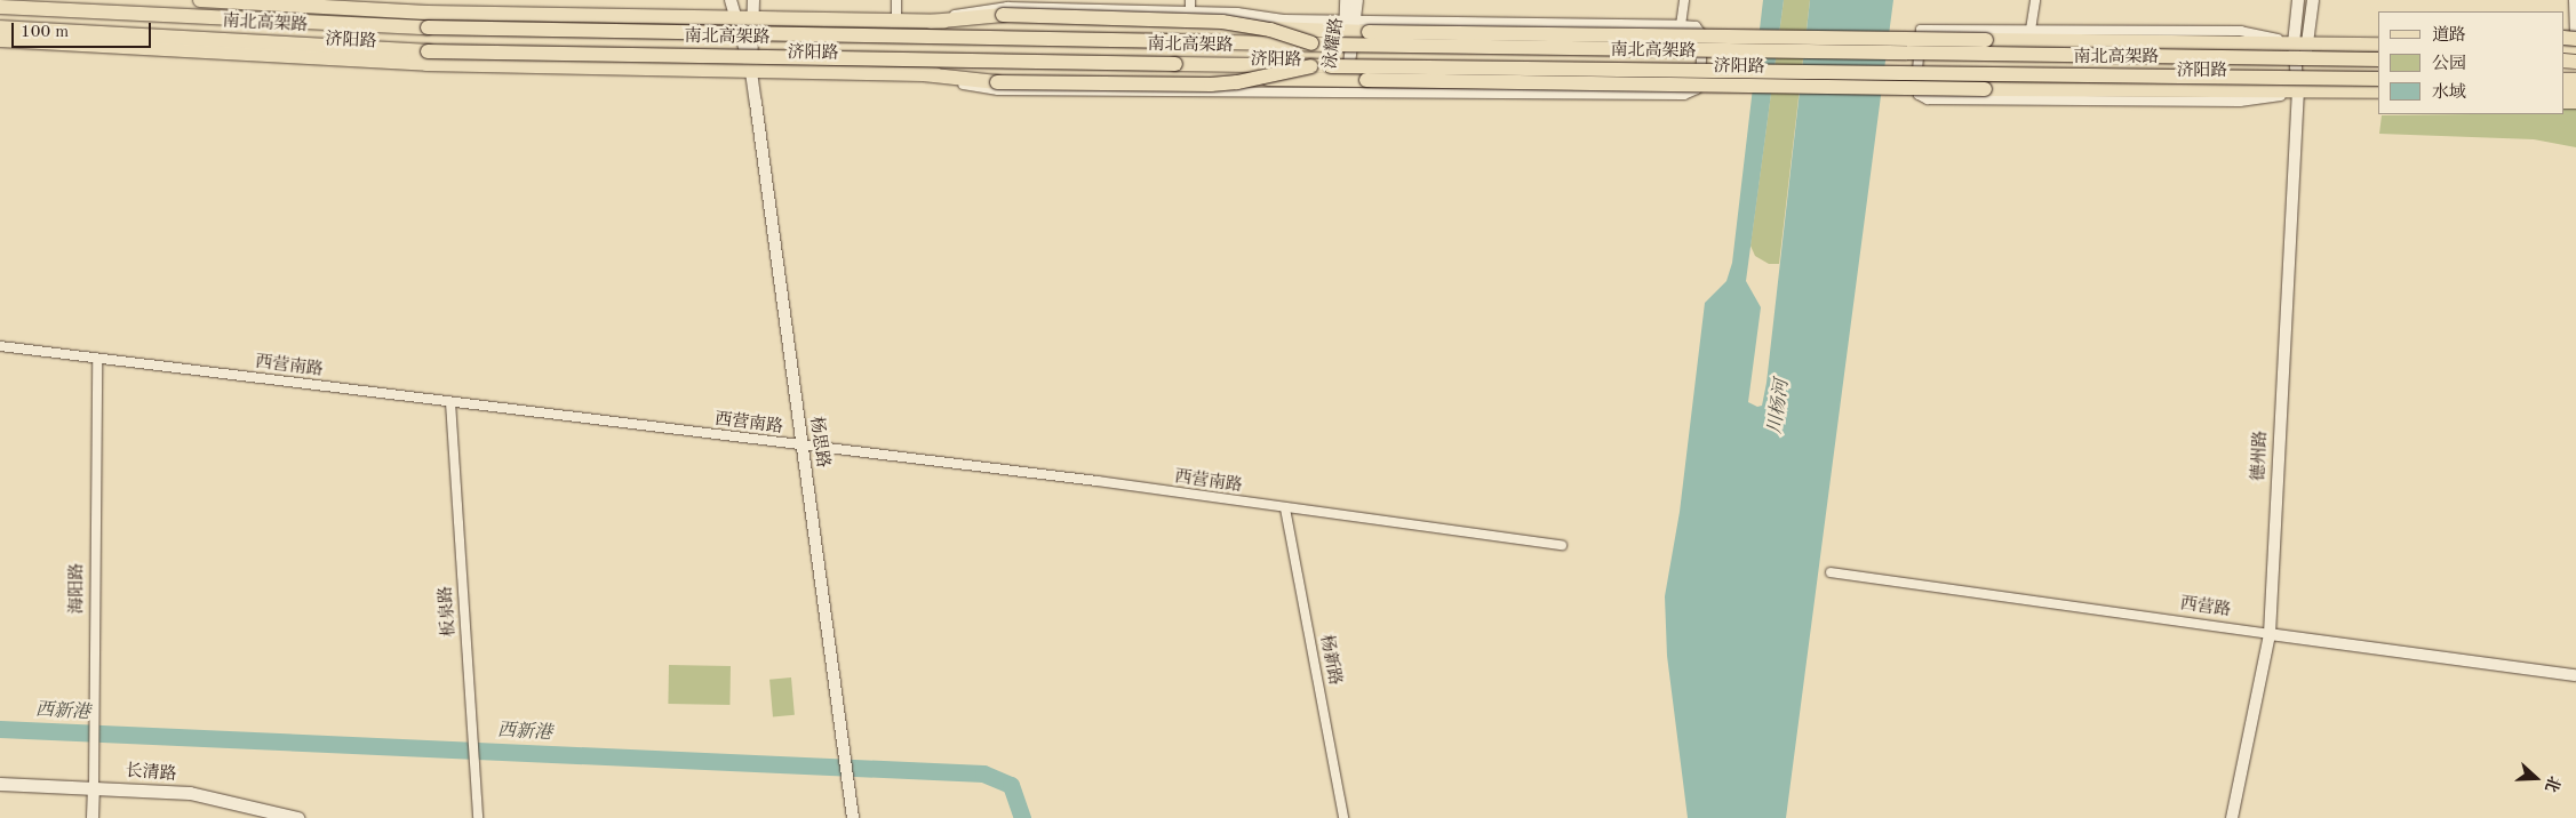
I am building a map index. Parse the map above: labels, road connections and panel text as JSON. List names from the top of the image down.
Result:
{
  "streets": {
    "main road": ["南北高架路", "济阳路", "长清路"],
    "street": [
      "泳耀路",
      "西营南路",
      "杨思路",
      "德州路",
      "海阳路",
      "西营路",
      "板泉路",
      "杨新路"
    ]
  },
  "crossings": [
    ["济阳路", "泳耀路"],
    ["济阳路", "杨思路"],
    ["济阳路", "德州路"],
    ["西营南路", "杨思路"],
    ["西营南路", "海阳路"],
    ["西营南路", "板泉路"],
    ["西营南路", "杨新路"],
    ["德州路", "西营路"],
    ["海阳路", "长清路"]
  ],
  "water": ["川杨河", "西新港"],
  "legend": ["道路", "公园", "水域"],
  "scale_bar": "100 m",
  "north": "right"
}
